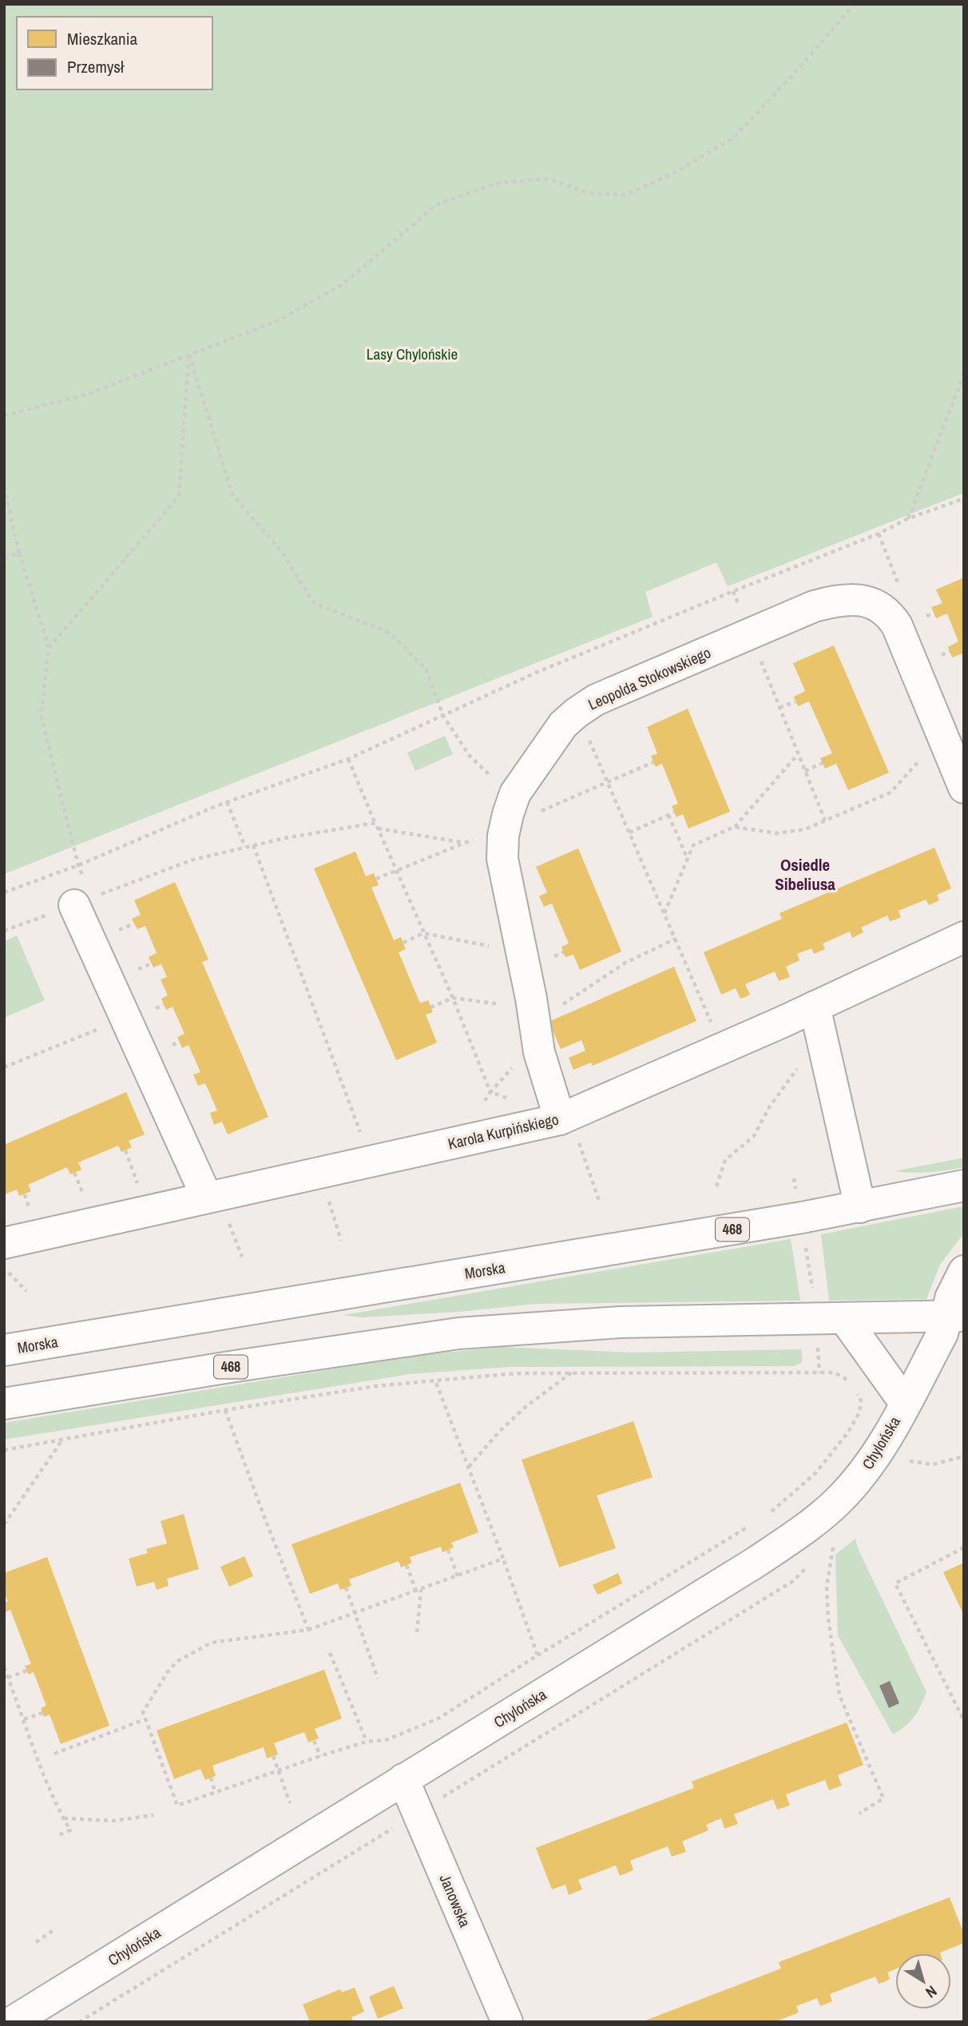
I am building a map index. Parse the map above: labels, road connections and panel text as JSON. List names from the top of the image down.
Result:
{
  "streets": {
    "street": [
      "Leopolda Stokowskiego",
      "Karola Kurpińskiego",
      "468",
      "Morska",
      "Chylońska",
      "Janowska"
    ]
  },
  "crossings": [
    ["Leopolda Stokowskiego", "Karola Kurpińskiego"],
    ["468", "Chylońska"],
    ["Chylońska", "Janowska"]
  ],
  "districts": ["Osiedle Sibeliusa"],
  "parks": ["Lasy Chylońskie"],
  "legend": ["Mieszkania", "Przemysł"],
  "north": "bottom right"
}
